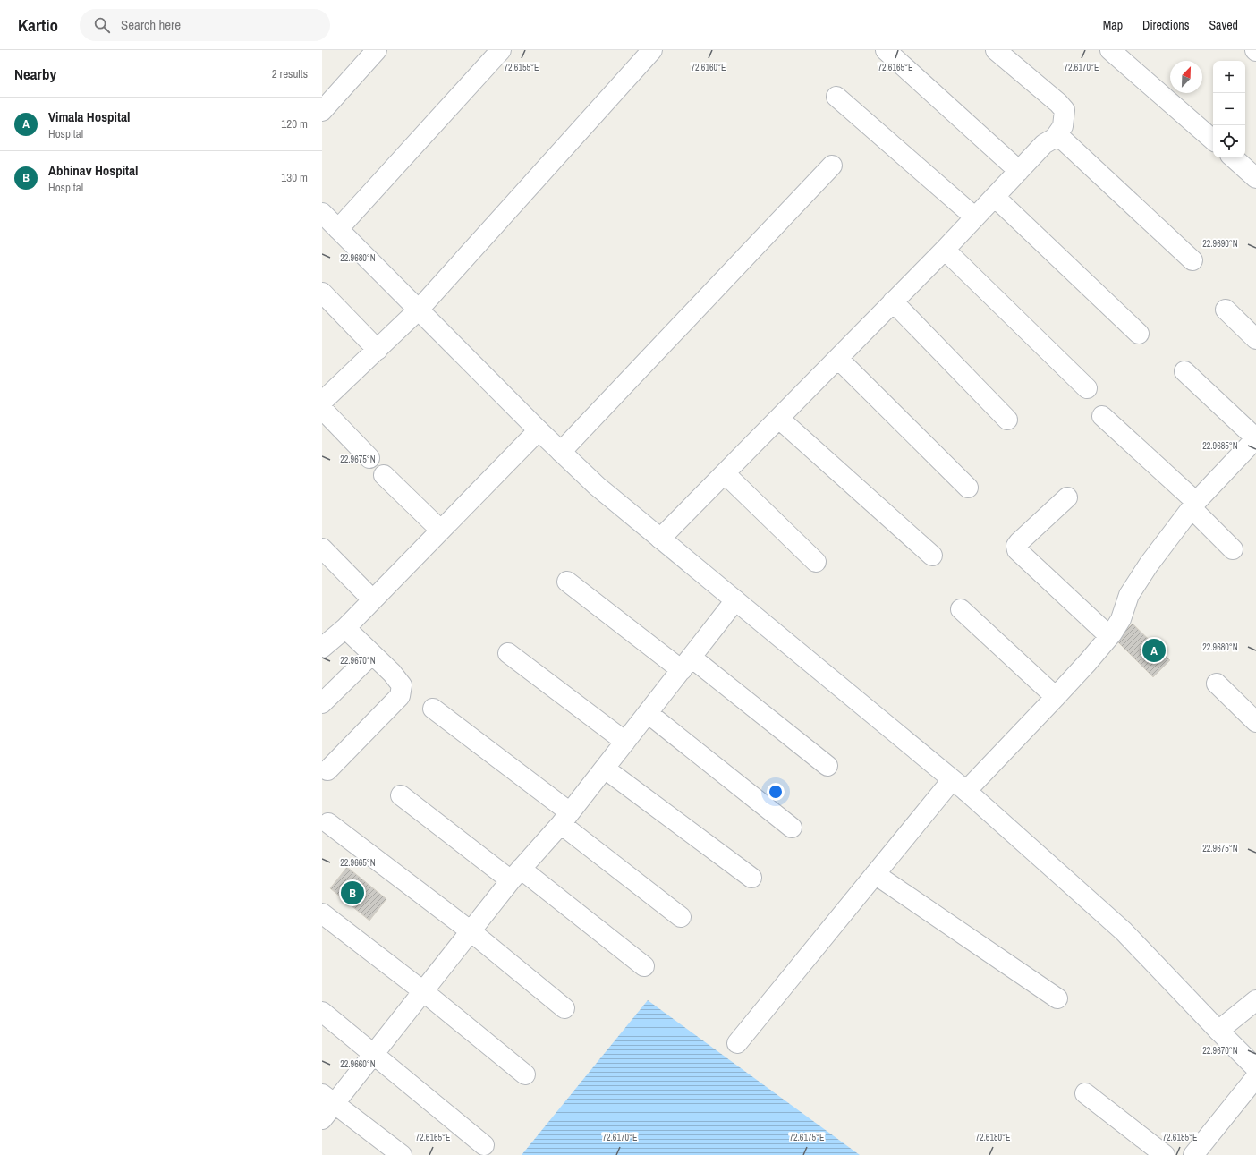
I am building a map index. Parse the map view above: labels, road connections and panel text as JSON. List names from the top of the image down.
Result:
{
  "north": "top right",
  "page": {
    "header": "Kartio",
    "search": "Search here",
    "nav": ["Map", "Directions", "Saved"],
    "heading": ["Nearby", "2 results"],
    "map_buttons": ["+", "−"],
    "list": [
      {
        "mark": "A",
        "name": "Vimala Hospital",
        "note": "Hospital",
        "value": "120 m"
      },
      {
        "mark": "B",
        "name": "Abhinav Hospital",
        "note": "Hospital",
        "value": "130 m"
      }
    ],
    "pins": ["A", "B"]
  },
  "coordinates": [
    "72.6155°E",
    "72.6160°E",
    "72.6165°E",
    "72.6170°E",
    "22.9690°N",
    "22.9680°N",
    "22.9685°N",
    "22.9675°N",
    "22.9670°N",
    "22.9665°N",
    "22.9660°N",
    "72.6175°E",
    "72.6180°E",
    "72.6185°E"
  ]
}
